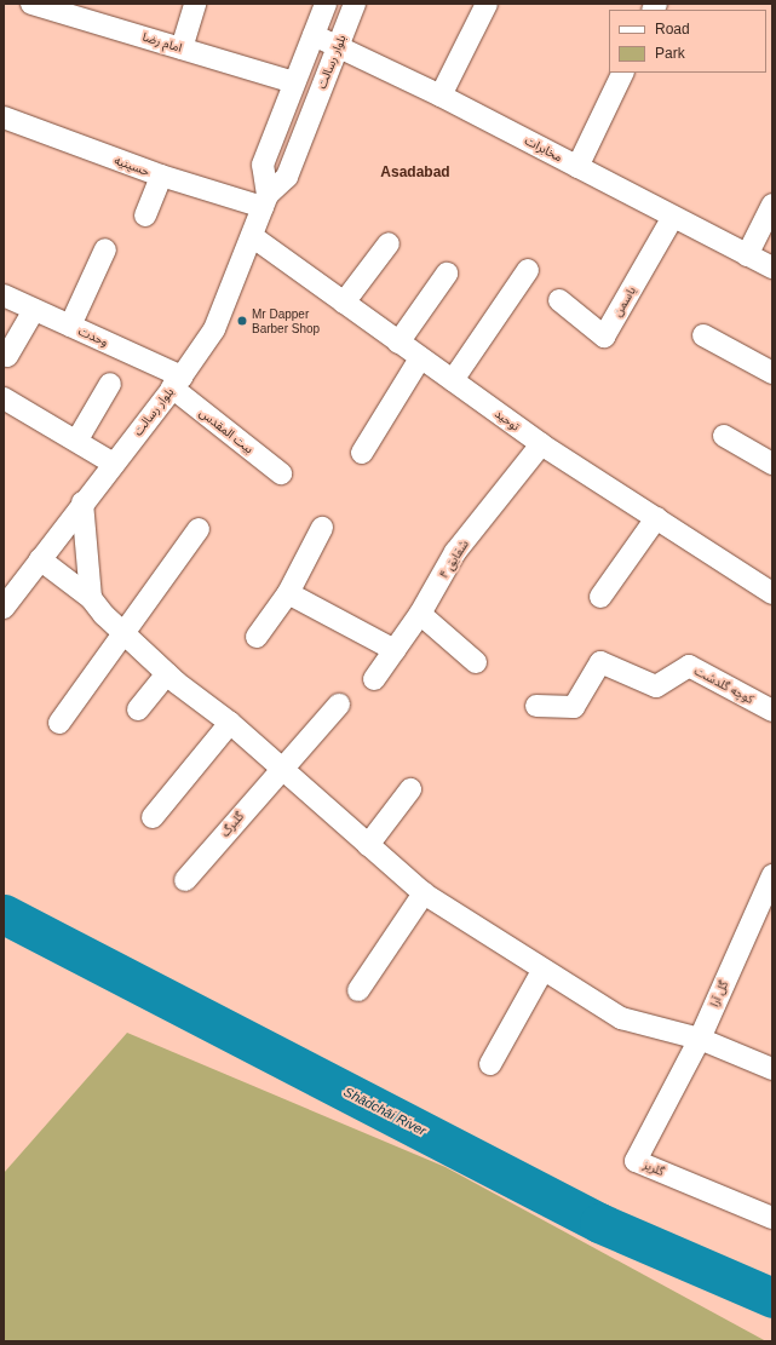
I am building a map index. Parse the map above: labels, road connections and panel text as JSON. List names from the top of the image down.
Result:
{
  "streets": {
    "street": [
      "امام رضا",
      "بلوار رسالت",
      "مخابرات",
      "حسینیه",
      "یاسمن",
      "وحدت",
      "توحید",
      "بیت المقدس",
      "شقایق ۴",
      "کوچه گلدشت",
      "گلبرگ",
      "گل آرا",
      "گلریز"
    ]
  },
  "crossings": [
    ["امام رضا", "بلوار رسالت"],
    ["بلوار رسالت", "مخابرات"],
    ["بلوار رسالت", "حسینیه"],
    ["بلوار رسالت", "وحدت"],
    ["بلوار رسالت", "توحید"],
    ["بلوار رسالت", "بیت المقدس"],
    ["مخابرات", "یاسمن"],
    ["وحدت", "بیت المقدس"],
    ["توحید", "شقایق ۴"],
    ["گل آرا", "گلریز"]
  ],
  "districts": ["Asadabad"],
  "water": ["Shādchāi River"],
  "places": ["Mr Dapper Barber Shop"],
  "legend": ["Road", "Park"]
}
